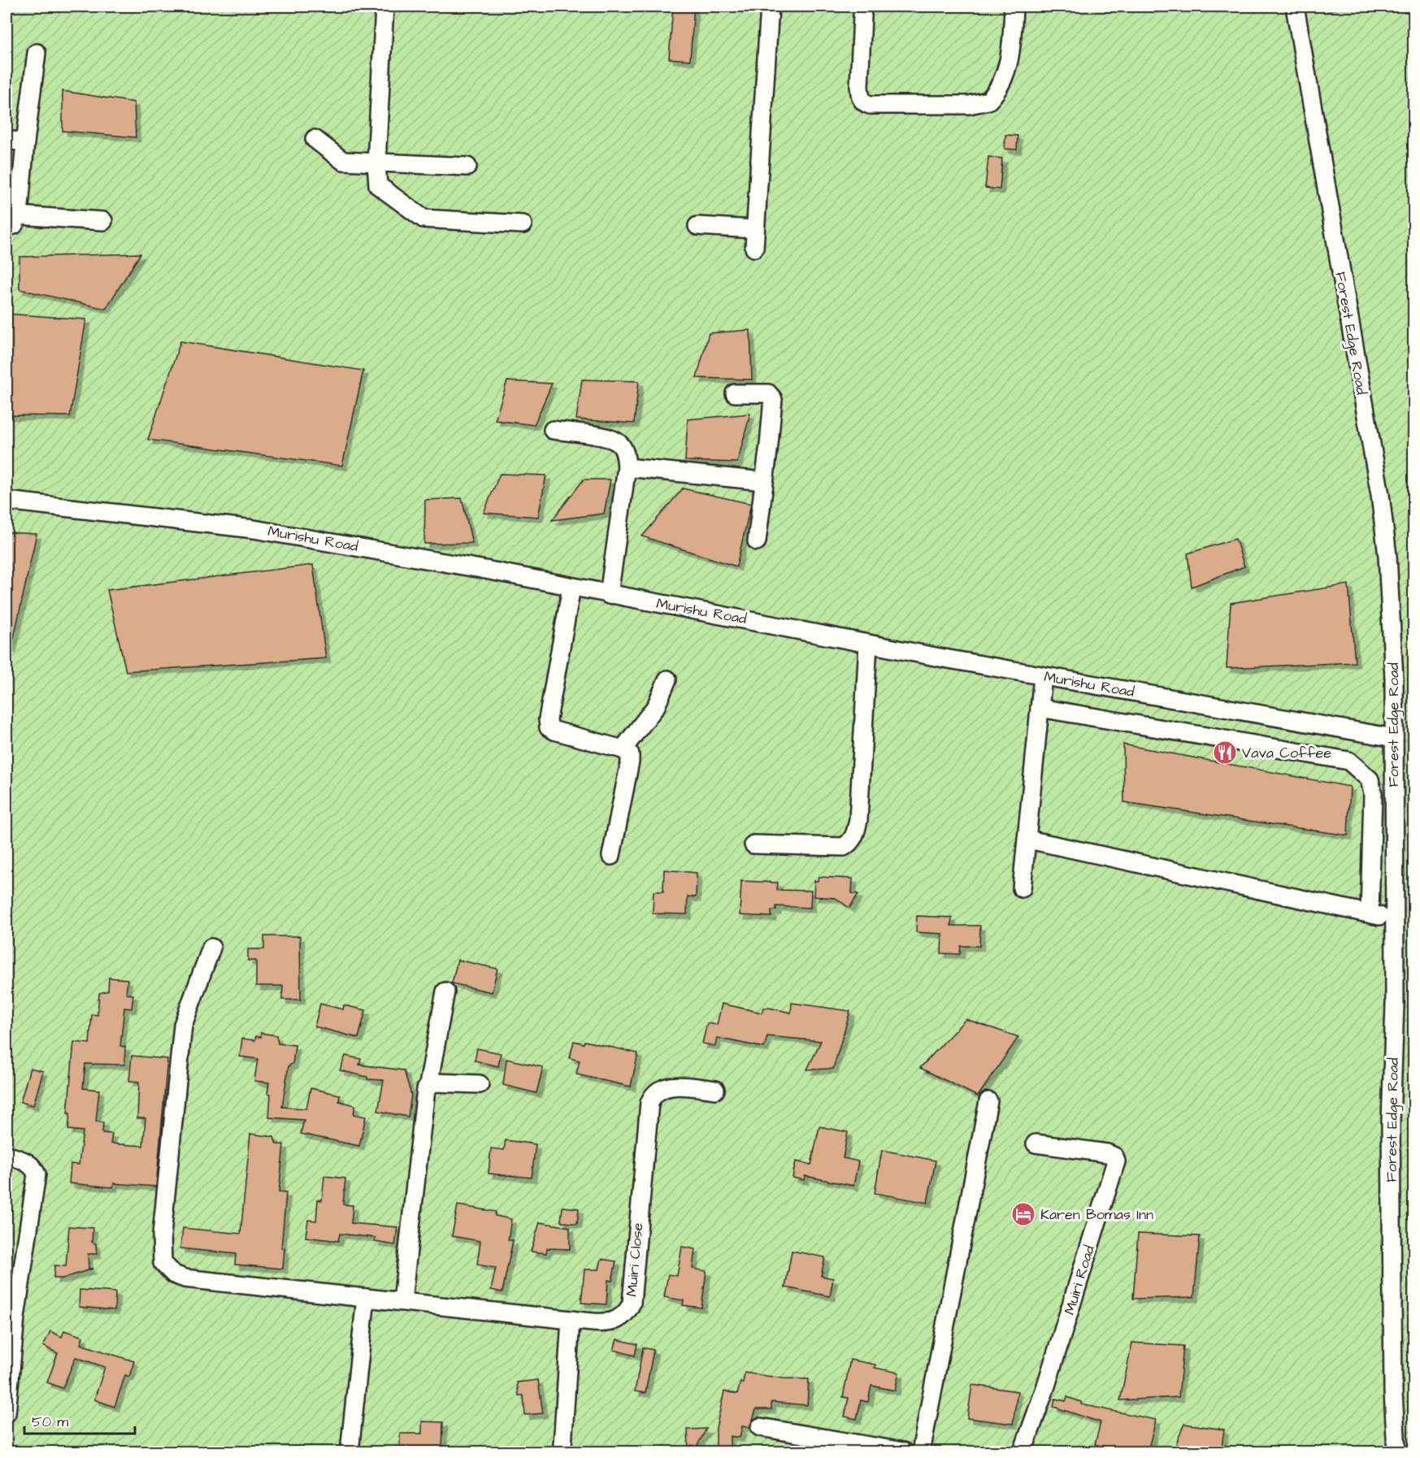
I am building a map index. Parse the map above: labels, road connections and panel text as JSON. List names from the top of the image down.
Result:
{
  "streets": {
    "street": [
      "Forest Edge Road",
      "Murishu Road",
      "Muiri Close",
      "Muiri Road"
    ]
  },
  "crossings": [
    ["Forest Edge Road", "Murishu Road"]
  ],
  "places": {
    "restaurant": ["Vava Coffee"],
    "hotel": ["Karen Bomas Inn"]
  },
  "scale_bar": "50 m"
}
